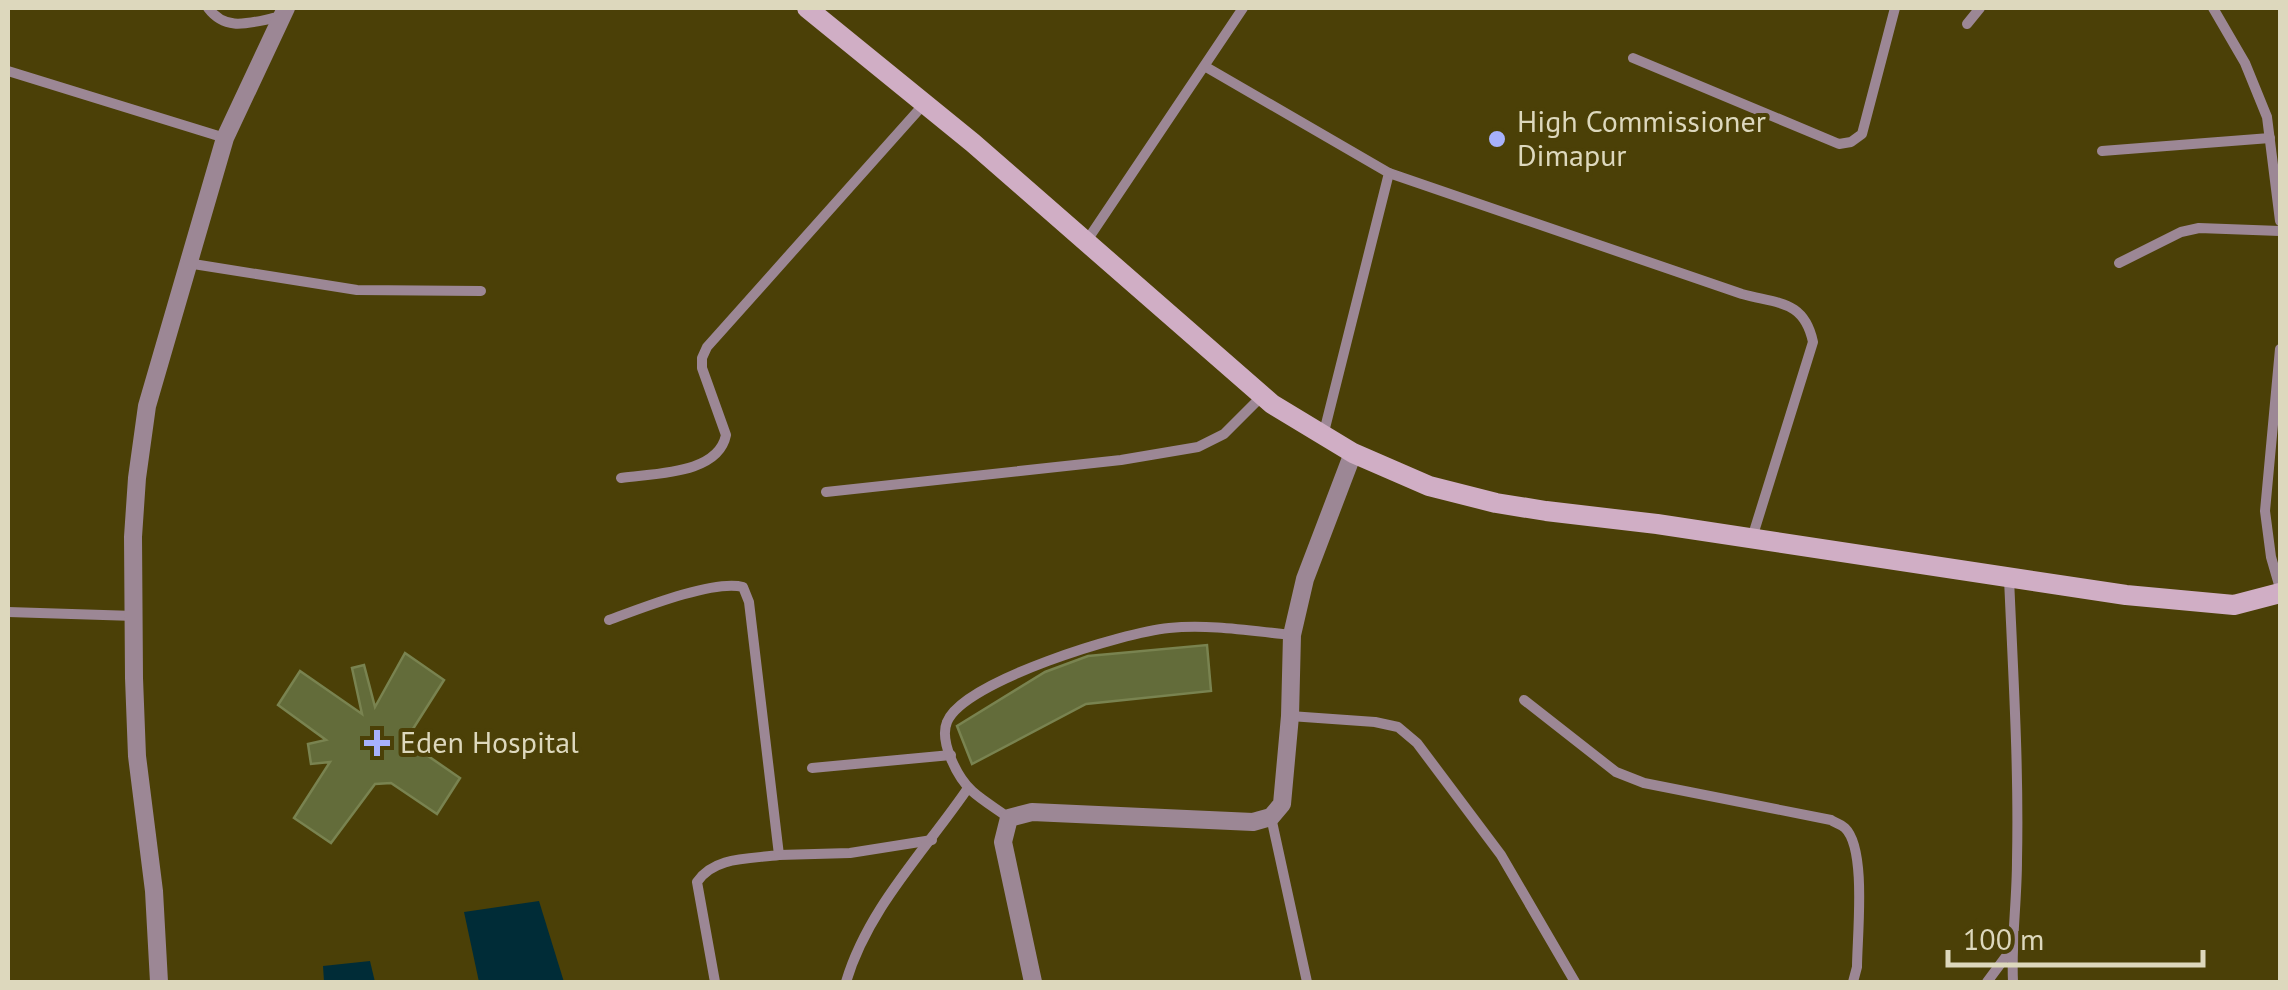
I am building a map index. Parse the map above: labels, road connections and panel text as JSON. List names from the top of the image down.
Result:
{
  "places": {
    "other": ["High Commissioner Dimapur"],
    "health": ["Eden Hospital"]
  },
  "scale_bar": "100 m"
}
